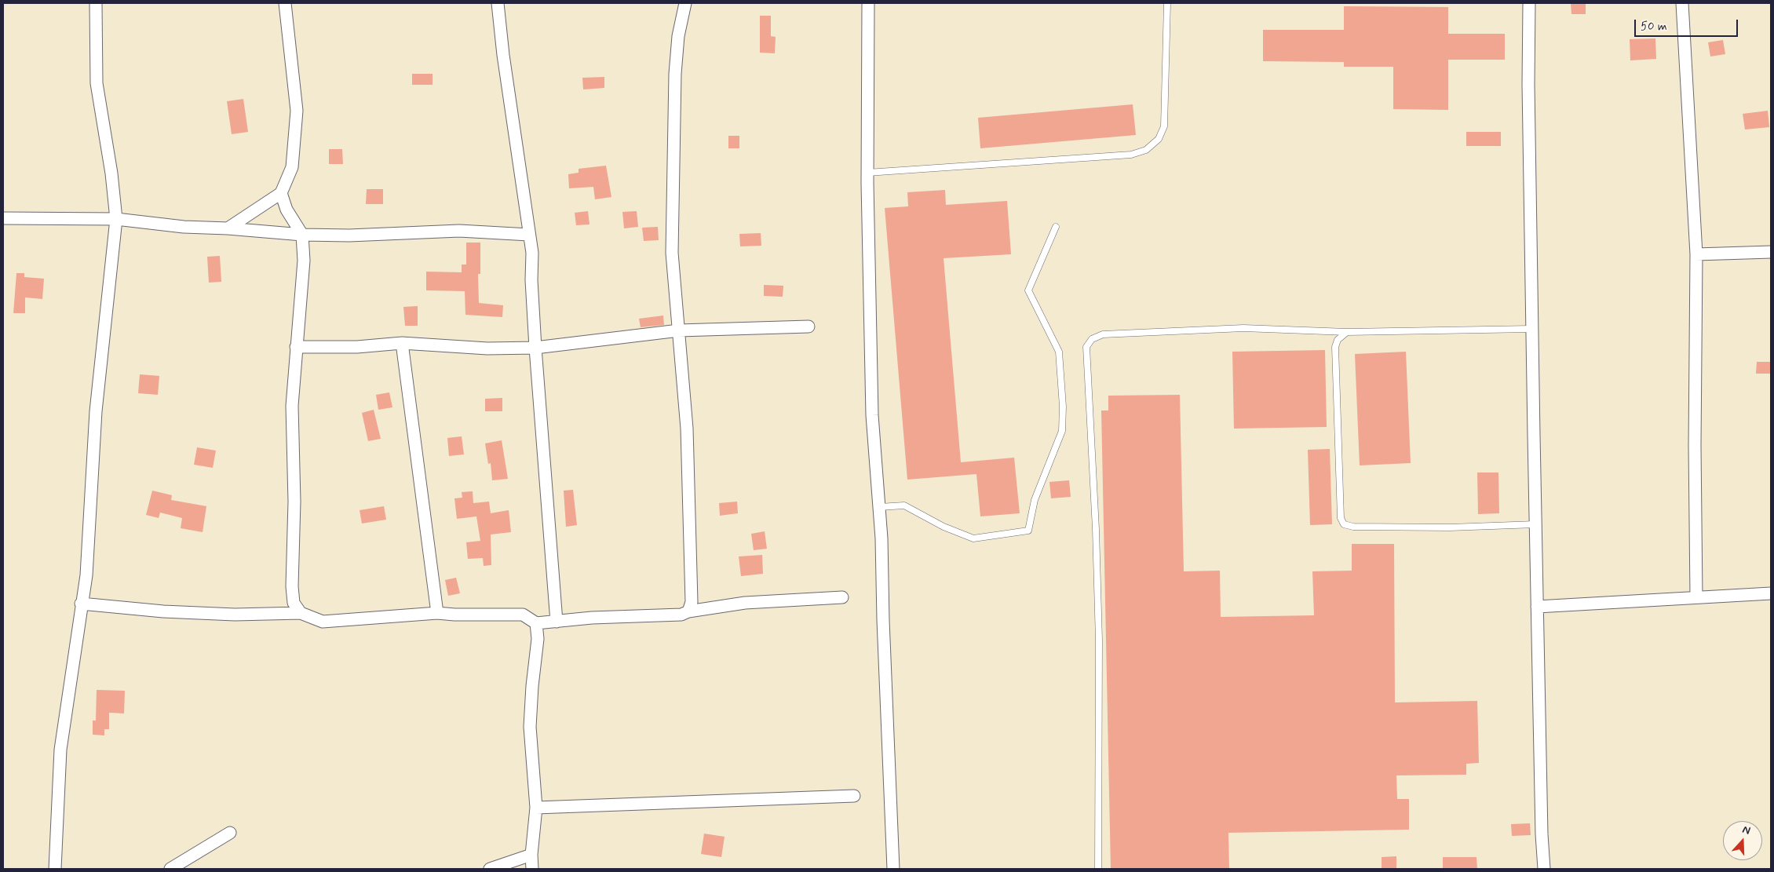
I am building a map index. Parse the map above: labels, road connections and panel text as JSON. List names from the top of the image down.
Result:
{
  "scale_bar": "50 m",
  "north": "top"
}
